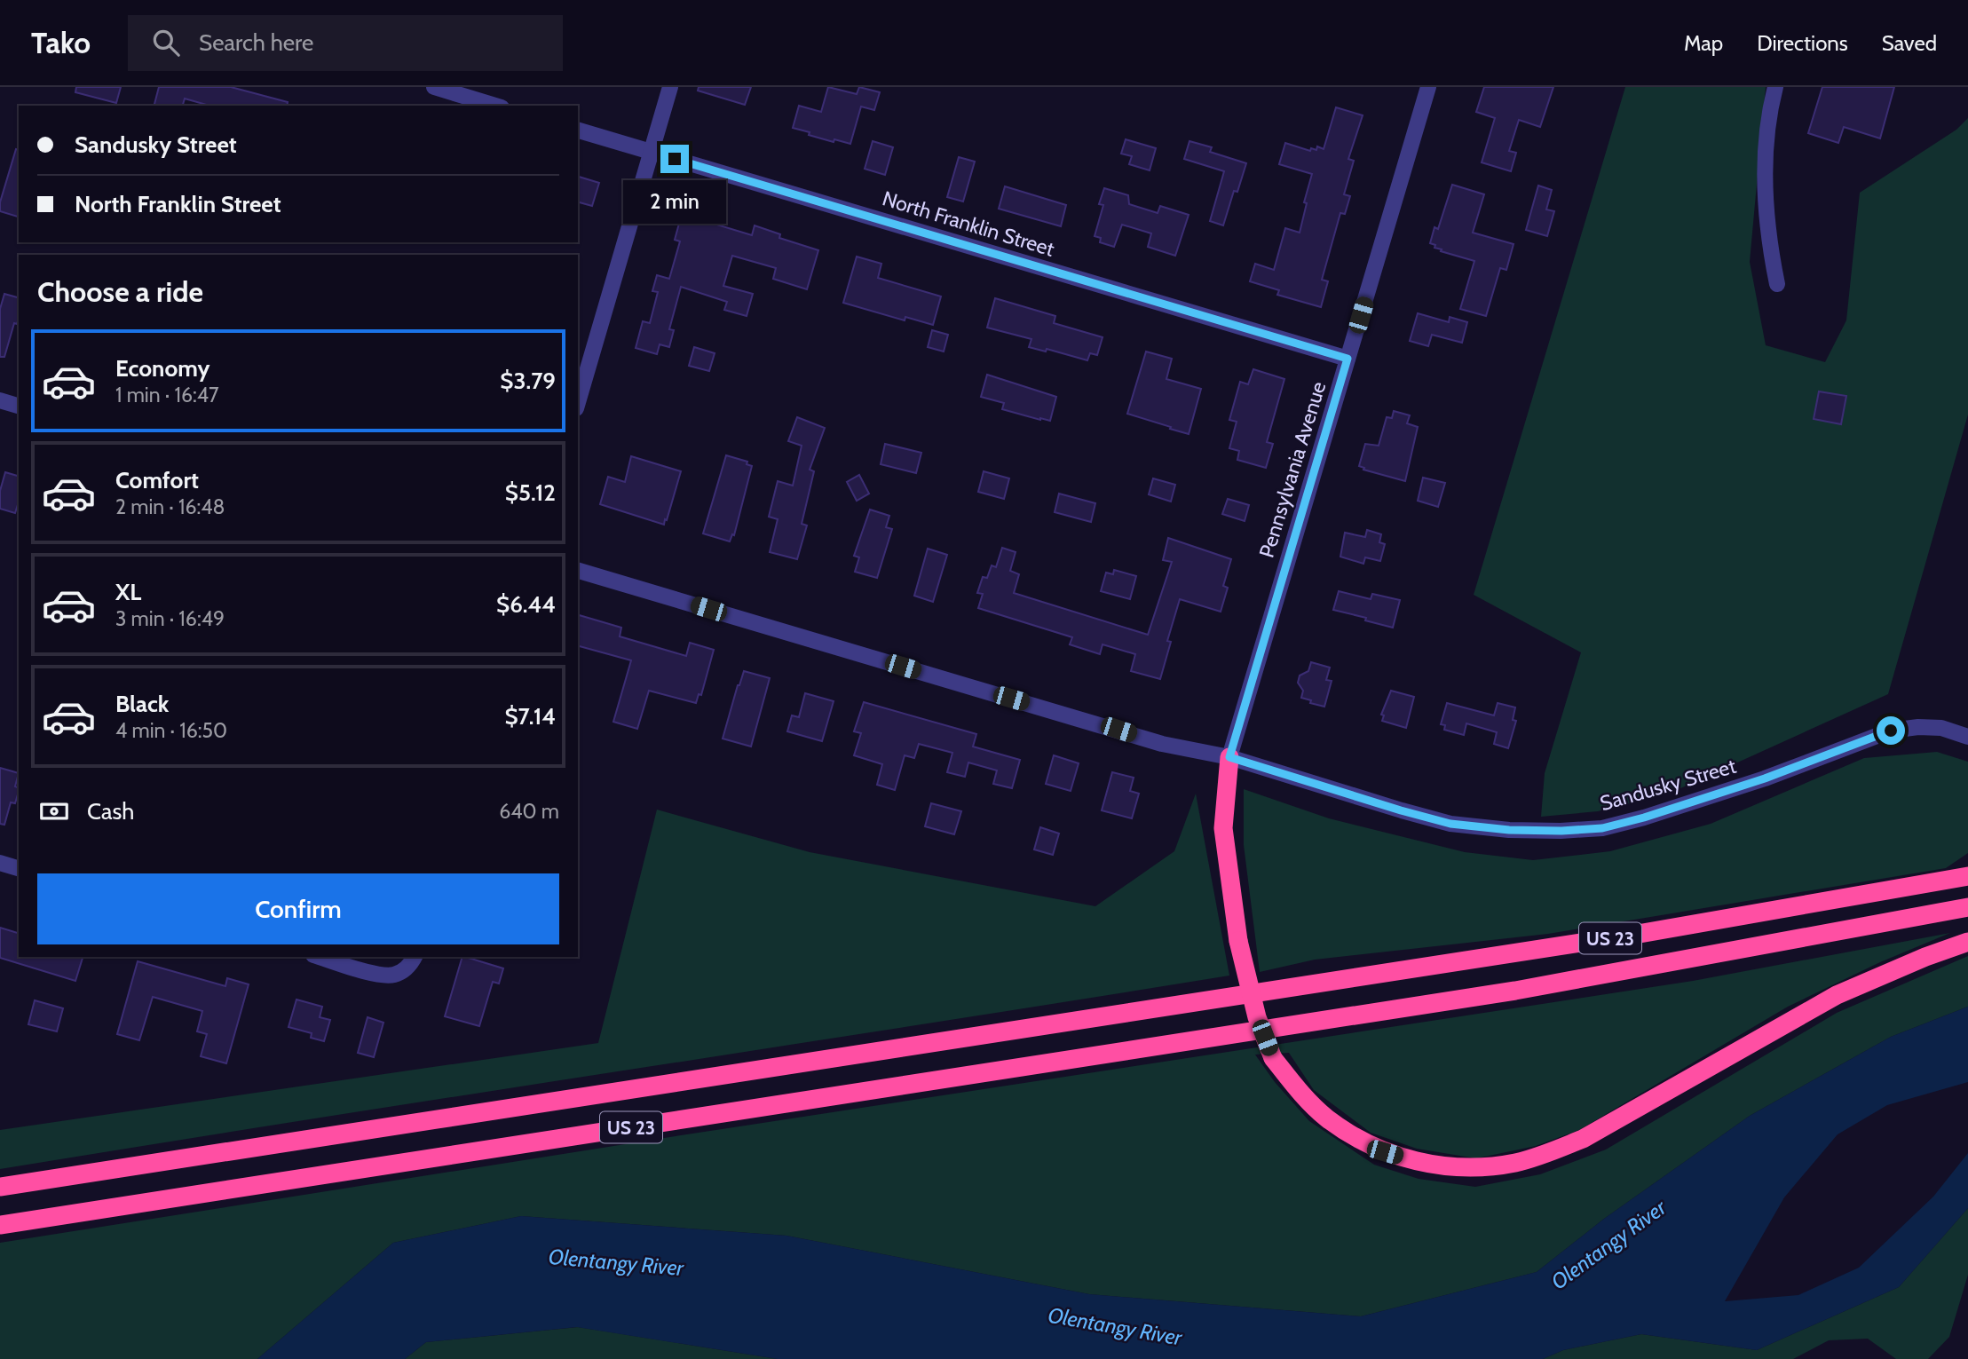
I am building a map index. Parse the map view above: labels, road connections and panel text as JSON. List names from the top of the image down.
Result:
{
  "streets": {
    "highway": ["US 23"],
    "street": ["North Franklin Street", "Pennsylvania Avenue", "Sandusky Street"]
  },
  "crossings": [
    ["North Franklin Street", "Pennsylvania Avenue"],
    ["Pennsylvania Avenue", "Sandusky Street"]
  ],
  "water": ["Olentangy River"],
  "page": {
    "header": "Tako",
    "search": "Search here",
    "nav": ["Map", "Directions", "Saved"],
    "banner": ["Sandusky Street", "North Franklin Street"],
    "bubble": "2 min",
    "heading": "Choose a ride",
    "list": [
      {
        "name": "Economy",
        "note": "1 min · 16:47",
        "value": "$3.79"
      },
      {
        "name": "Comfort",
        "note": "2 min · 16:48",
        "value": "$5.12"
      },
      {
        "name": "XL",
        "note": "3 min · 16:49",
        "value": "$6.44"
      },
      {
        "name": "Black",
        "note": "4 min · 16:50",
        "value": "$7.14"
      }
    ],
    "pay": ["Cash", "640 m"],
    "buttons": "Confirm"
  }
}
